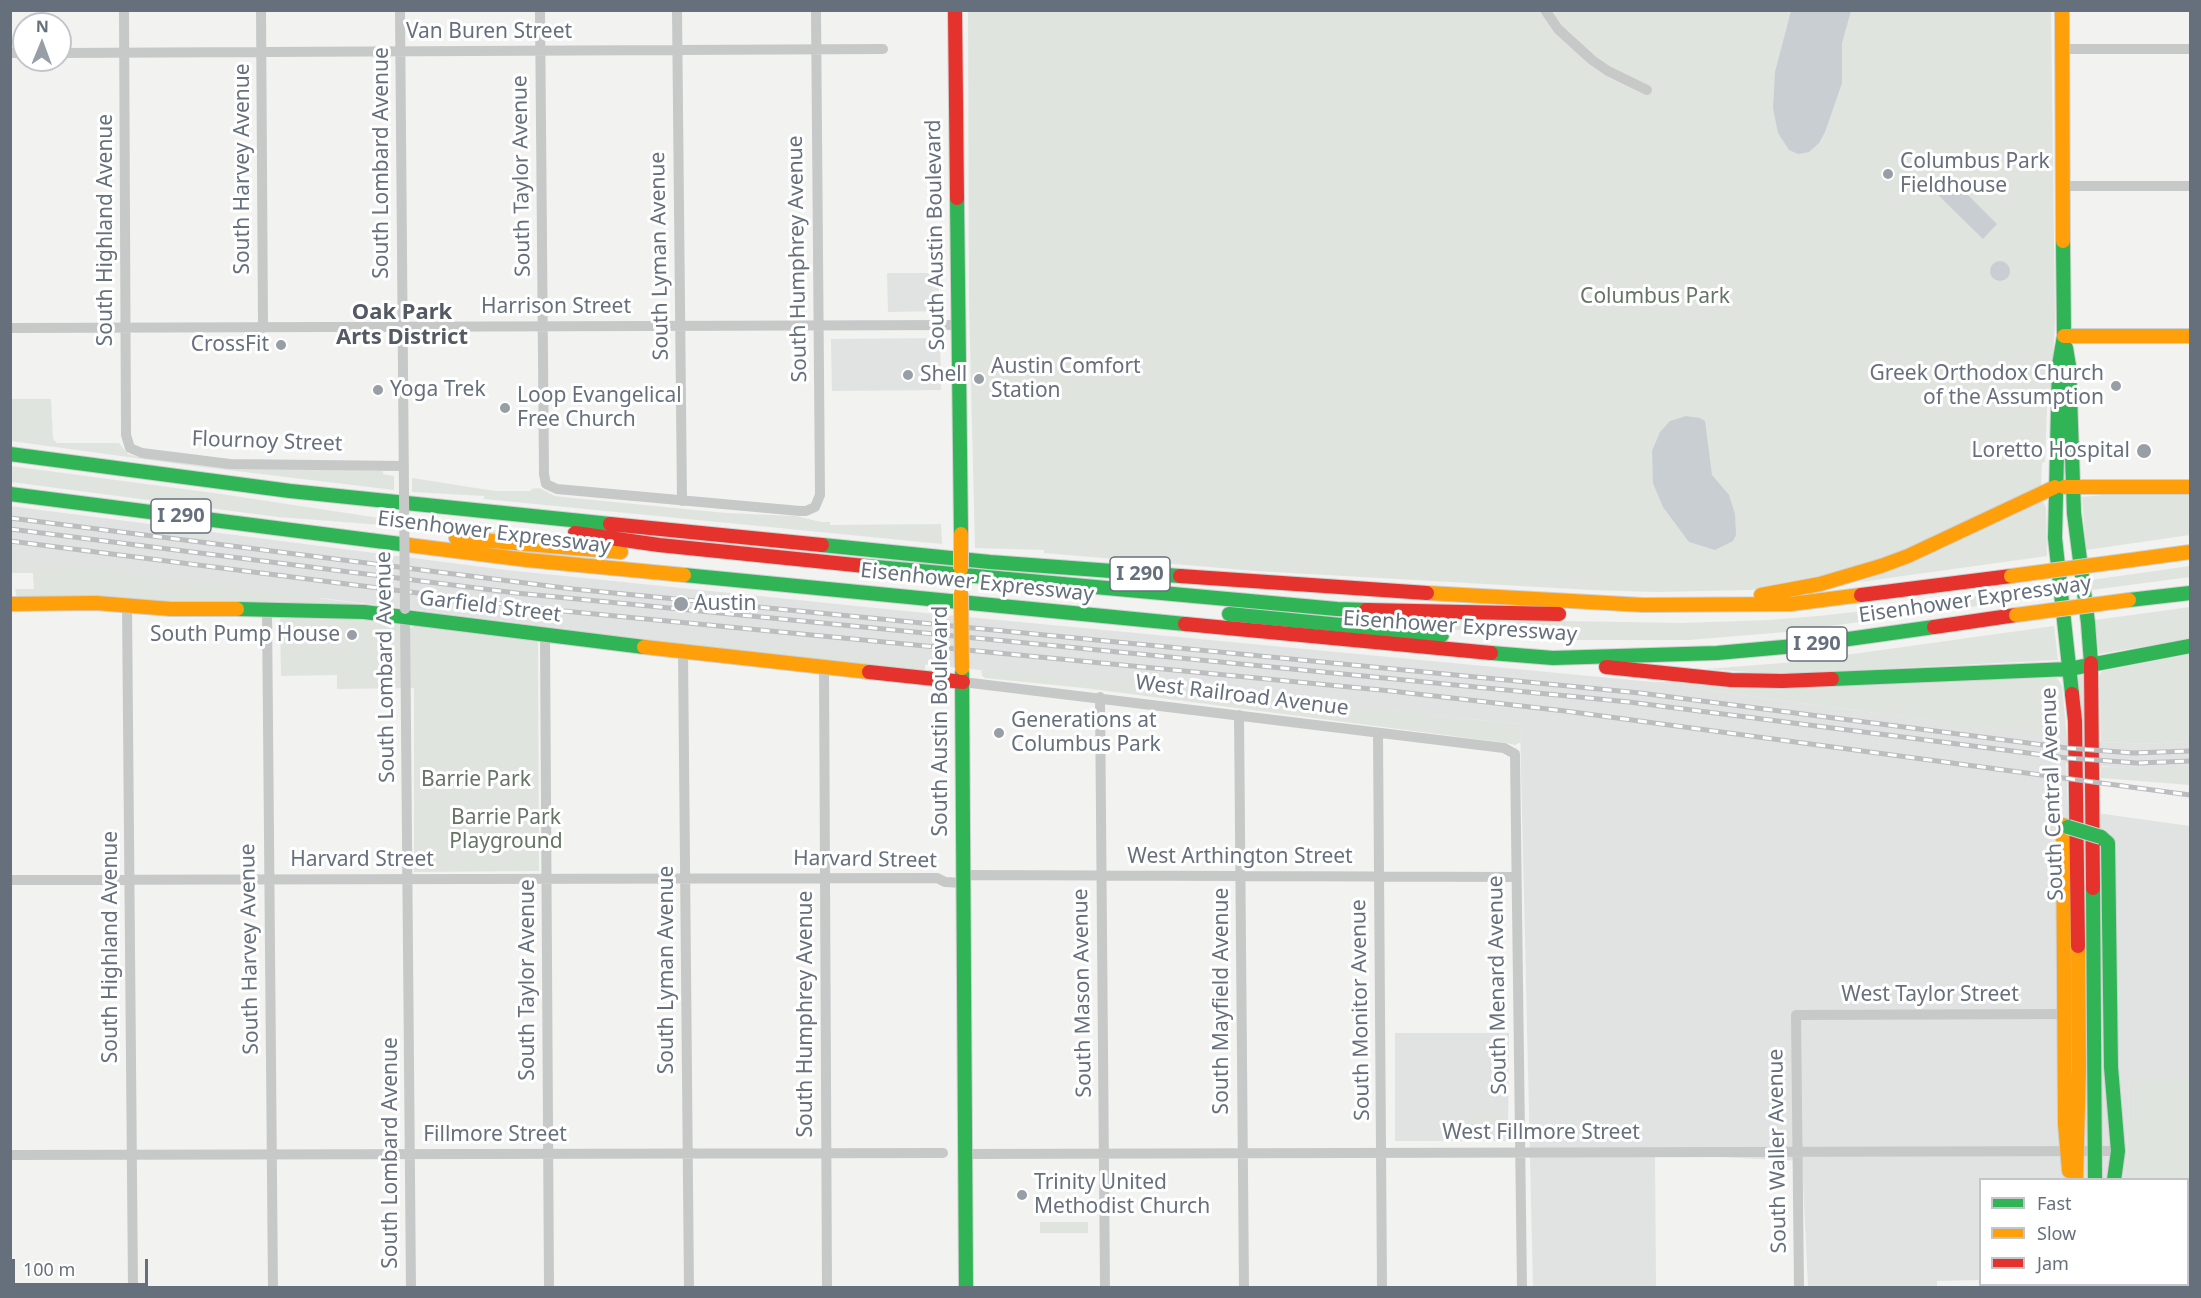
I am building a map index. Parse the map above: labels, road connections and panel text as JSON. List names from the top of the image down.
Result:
{
  "streets": {
    "main road": [
      "South Austin Boulevard",
      "I 290",
      "Eisenhower Expressway",
      "Garfield Street",
      "South Central Avenue"
    ],
    "street": [
      "Van Buren Street",
      "South Lombard Avenue",
      "South Harvey Avenue",
      "South Taylor Avenue",
      "South Highland Avenue",
      "South Lyman Avenue",
      "South Humphrey Avenue",
      "Harrison Street",
      "Flournoy Street",
      "West Railroad Avenue",
      "West Arthington Street",
      "Harvard Street",
      "South Menard Avenue",
      "South Mason Avenue",
      "West Taylor Street",
      "South Mayfield Avenue",
      "South Monitor Avenue",
      "West Fillmore Street",
      "Fillmore Street",
      "South Waller Avenue"
    ]
  },
  "crossings": [
    ["Van Buren Street", "South Lombard Avenue"],
    ["Van Buren Street", "South Harvey Avenue"],
    ["Van Buren Street", "South Taylor Avenue"],
    ["Van Buren Street", "South Highland Avenue"],
    ["Van Buren Street", "South Lyman Avenue"],
    ["Van Buren Street", "South Humphrey Avenue"],
    ["South Lombard Avenue", "Harrison Street"],
    ["South Lombard Avenue", "Flournoy Street"],
    ["South Lombard Avenue", "Garfield Street"],
    ["South Lombard Avenue", "Harvard Street"],
    ["South Lombard Avenue", "Fillmore Street"],
    ["South Harvey Avenue", "Harrison Street"],
    ["South Harvey Avenue", "Garfield Street"],
    ["South Harvey Avenue", "Harvard Street"],
    ["South Harvey Avenue", "Fillmore Street"],
    ["South Taylor Avenue", "South Lyman Avenue"],
    ["South Taylor Avenue", "South Humphrey Avenue"],
    ["South Taylor Avenue", "Harrison Street"],
    ["South Taylor Avenue", "Garfield Street"],
    ["South Taylor Avenue", "Harvard Street"],
    ["South Taylor Avenue", "Fillmore Street"],
    ["South Highland Avenue", "Harrison Street"],
    ["South Highland Avenue", "Flournoy Street"],
    ["South Highland Avenue", "Garfield Street"],
    ["South Highland Avenue", "Harvard Street"],
    ["South Highland Avenue", "Fillmore Street"],
    ["South Austin Boulevard", "Harrison Street"],
    ["South Austin Boulevard", "Garfield Street"],
    ["South Austin Boulevard", "West Railroad Avenue"],
    ["South Austin Boulevard", "West Arthington Street"],
    ["South Austin Boulevard", "Harvard Street"],
    ["South Austin Boulevard", "West Fillmore Street"],
    ["South Lyman Avenue", "South Humphrey Avenue"],
    ["South Lyman Avenue", "Harrison Street"],
    ["South Lyman Avenue", "Garfield Street"],
    ["South Lyman Avenue", "Harvard Street"],
    ["South Lyman Avenue", "Fillmore Street"],
    ["South Humphrey Avenue", "Harrison Street"],
    ["South Humphrey Avenue", "Garfield Street"],
    ["South Humphrey Avenue", "Harvard Street"],
    ["South Humphrey Avenue", "Fillmore Street"],
    ["Garfield Street", "West Railroad Avenue"],
    ["West Railroad Avenue", "South Menard Avenue"],
    ["West Railroad Avenue", "South Mason Avenue"],
    ["West Railroad Avenue", "South Mayfield Avenue"],
    ["West Railroad Avenue", "South Monitor Avenue"],
    ["South Central Avenue", "West Fillmore Street"],
    ["West Arthington Street", "Harvard Street"],
    ["West Arthington Street", "South Menard Avenue"],
    ["West Arthington Street", "South Mason Avenue"],
    ["West Arthington Street", "South Mayfield Avenue"],
    ["West Arthington Street", "South Monitor Avenue"],
    ["South Menard Avenue", "West Fillmore Street"],
    ["South Mason Avenue", "West Fillmore Street"],
    ["West Taylor Street", "South Waller Avenue"],
    ["South Mayfield Avenue", "West Fillmore Street"],
    ["South Monitor Avenue", "West Fillmore Street"],
    ["West Fillmore Street", "South Waller Avenue"]
  ],
  "districts": ["Oak Park Arts District"],
  "parks": ["Columbus Park", "Barrie Park", "Barrie Park Playground"],
  "places": [
    "Columbus Park Fieldhouse",
    "CrossFit",
    "Shell",
    "Austin Comfort Station",
    "Greek Orthodox Church of the Assumption",
    "Yoga Trek",
    "Loop Evangelical Free Church",
    "Loretto Hospital",
    "Austin",
    "South Pump House",
    "Generations at Columbus Park",
    "Trinity United Methodist Church"
  ],
  "legend": ["Fast", "Slow", "Jam"],
  "scale_bar": "100 m",
  "north": "top"
}
